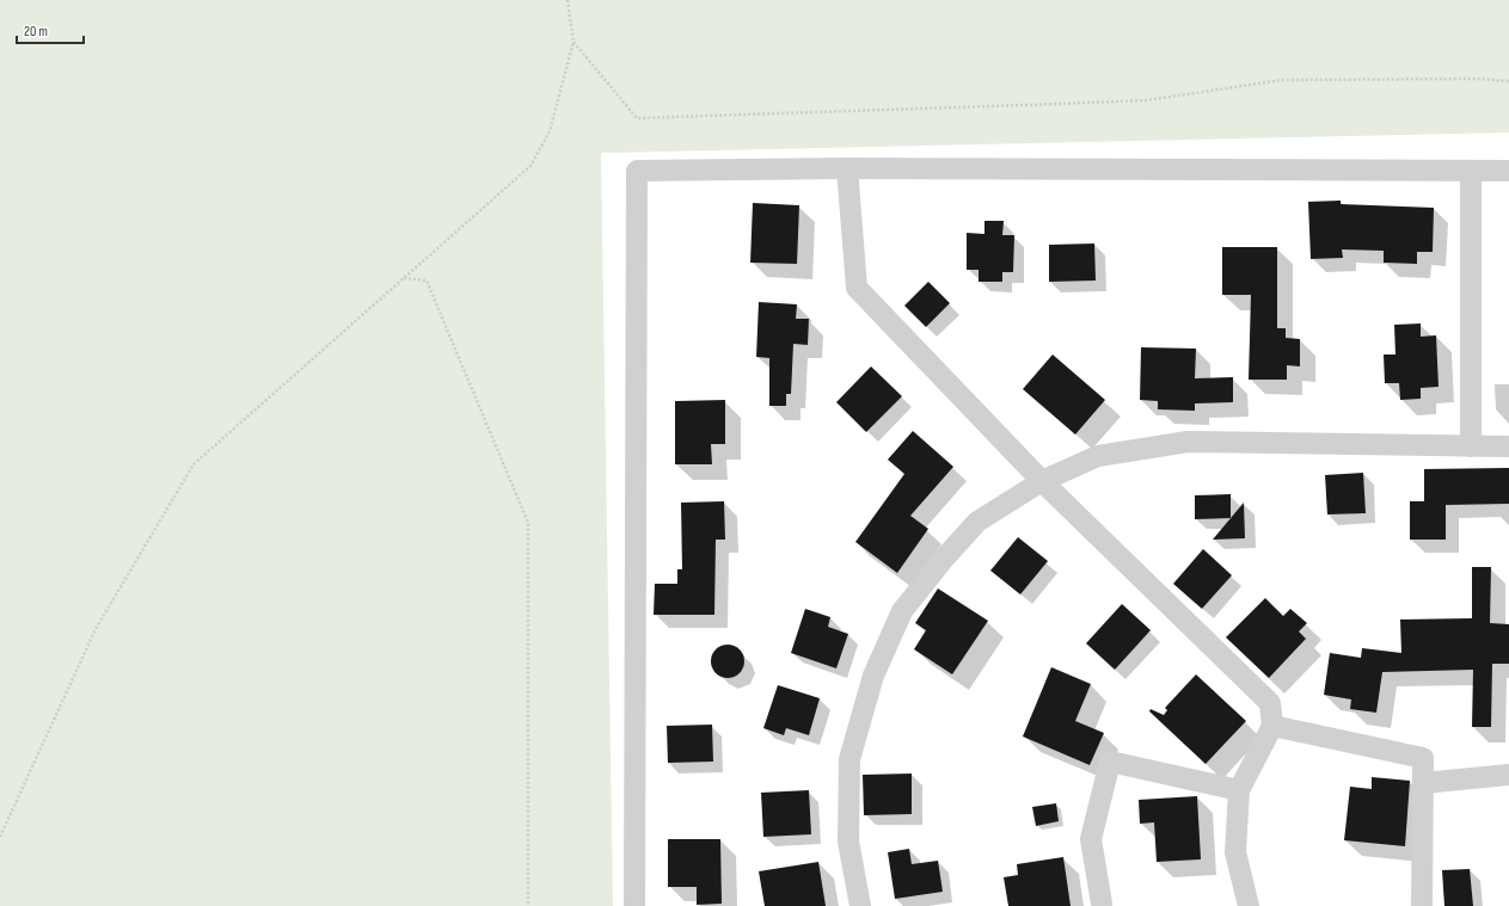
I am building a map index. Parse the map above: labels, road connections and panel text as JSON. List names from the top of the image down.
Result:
{
  "scale_bar": "20 m"
}
